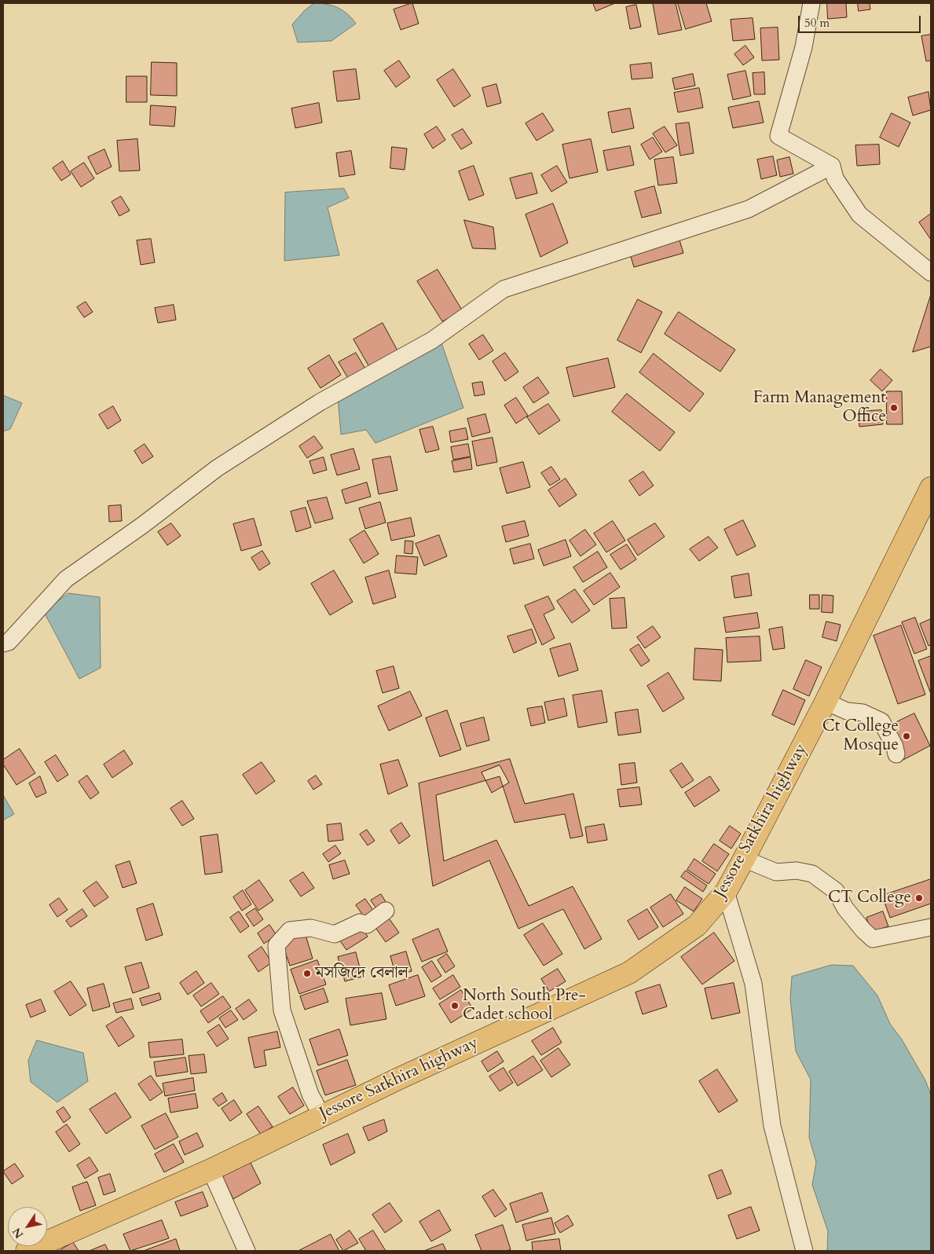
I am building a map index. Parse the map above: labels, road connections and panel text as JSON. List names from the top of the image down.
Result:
{
  "streets": {
    "highway": ["Jessore Satkhira highway"]
  },
  "places": [
    "Farm Management Office",
    "Ct College Mosque",
    "CT College",
    "মসজিদে বেলাল",
    "North South Pre- Cadet school"
  ],
  "scale_bar": "50 m",
  "north": "bottom left"
}
